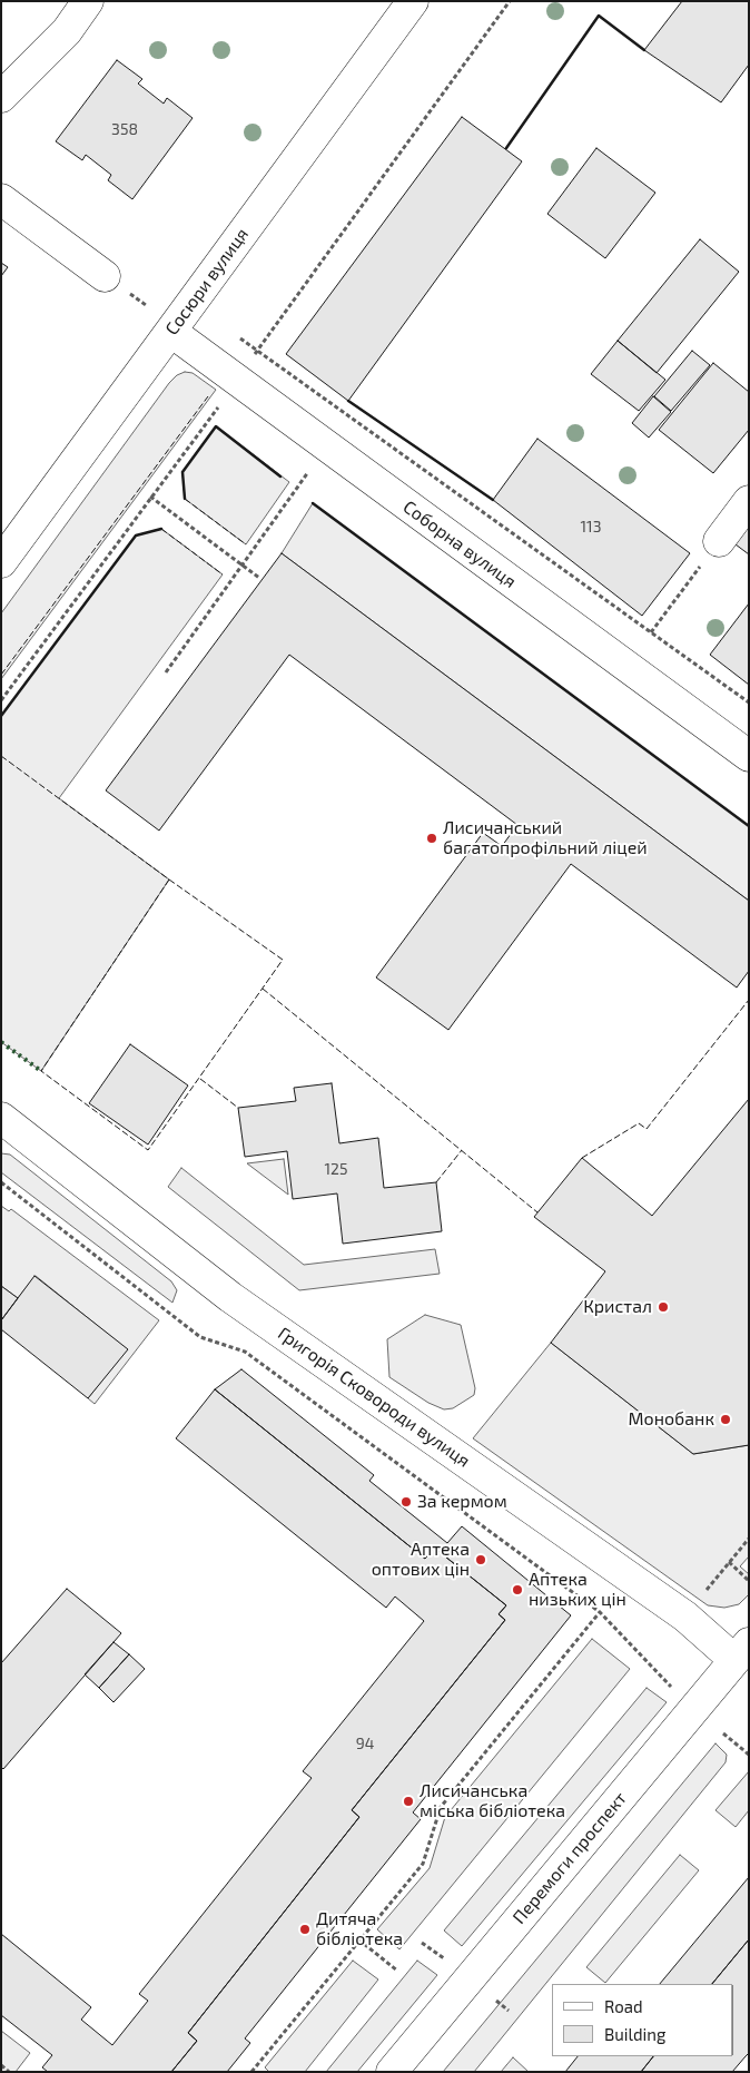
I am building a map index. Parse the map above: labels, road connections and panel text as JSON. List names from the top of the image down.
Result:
{
  "streets": {
    "main road": [
      "Сосюри вулиця",
      "Соборна вулиця",
      "Григорія Сковороди вулиця",
      "Перемоги проспект"
    ]
  },
  "crossings": [
    ["Сосюри вулиця", "Соборна вулиця"],
    ["Григорія Сковороди вулиця", "Перемоги проспект"]
  ],
  "places": [
    "Лисичанський багатопрофільний ліцей",
    "Кристал",
    "Монобанк",
    "За кермом",
    "Аптека оптових цін",
    "Аптека низьких цін",
    "Лисичанська мiська бiблiотека",
    "Дитяча бiблiотека"
  ],
  "house_numbers": [
    "358",
    "113",
    "125",
    "94"
  ],
  "legend": ["Road", "Building"]
}
